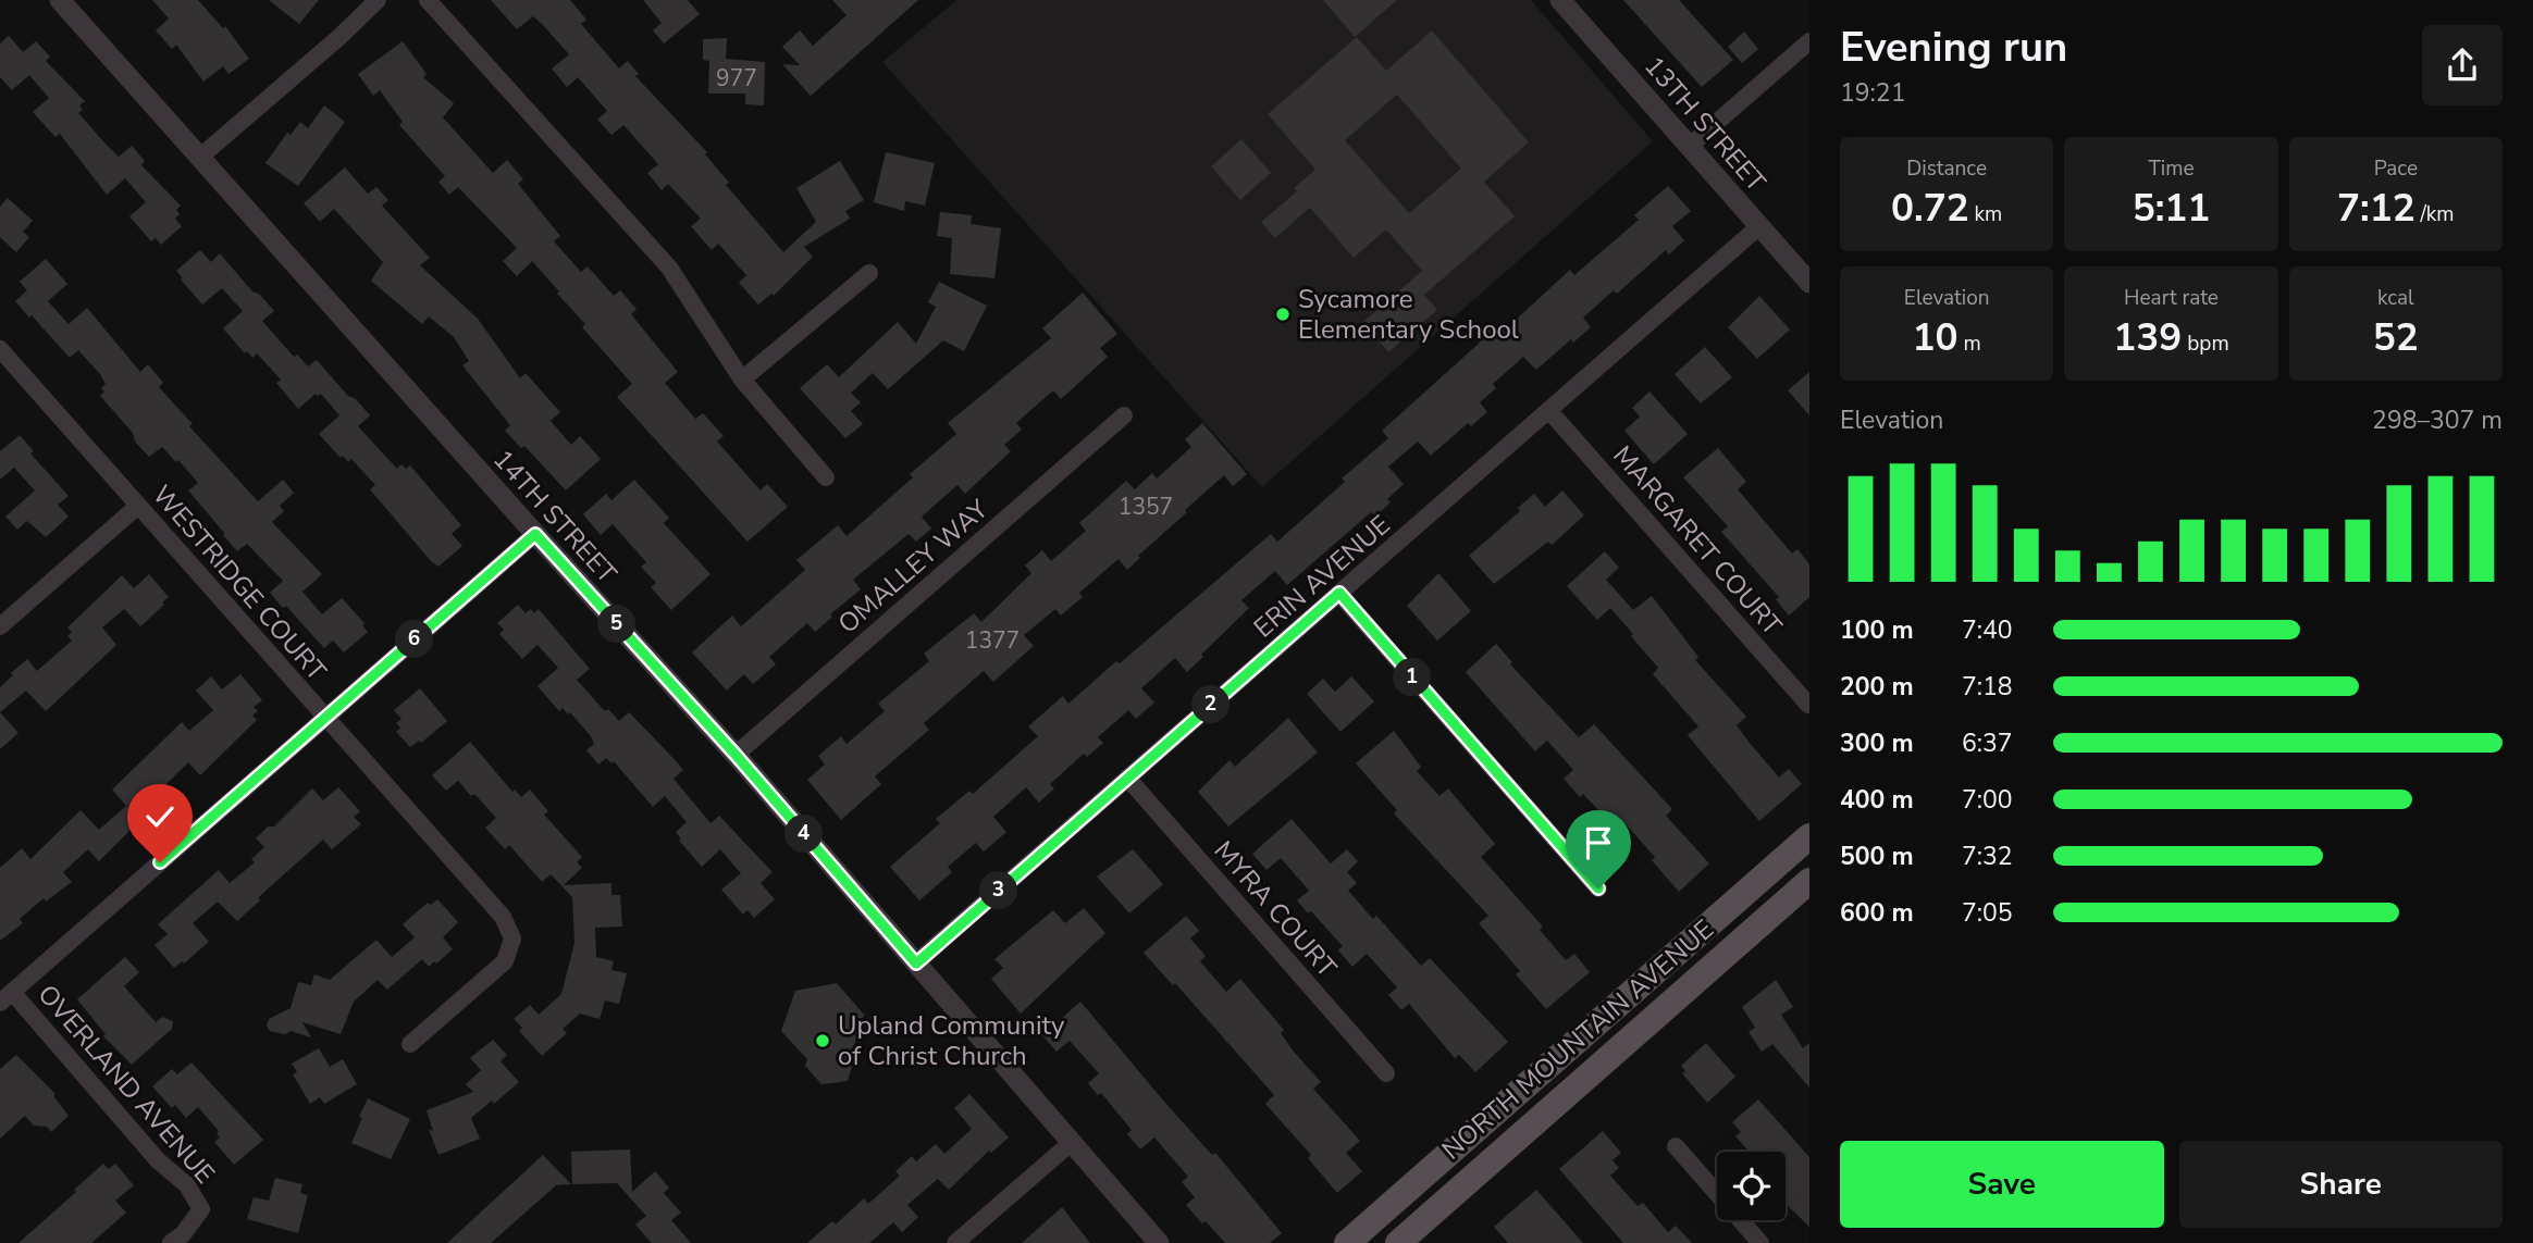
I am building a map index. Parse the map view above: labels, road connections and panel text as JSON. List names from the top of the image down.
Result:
{
  "streets": {
    "main road": ["NORTH MOUNTAIN AVENUE"],
    "street": [
      "13TH STREET",
      "14TH STREET",
      "MARGARET COURT",
      "OMALLEY WAY",
      "ERIN AVENUE",
      "WESTRIDGE COURT",
      "MYRA COURT",
      "OVERLAND AVENUE"
    ]
  },
  "crossings": [
    ["13TH STREET", "ERIN AVENUE"],
    ["14TH STREET", "OMALLEY WAY"],
    ["14TH STREET", "ERIN AVENUE"],
    ["MARGARET COURT", "ERIN AVENUE"],
    ["ERIN AVENUE", "MYRA COURT"]
  ],
  "places": ["Sycamore Elementary School", "Upland Community of Christ Church"],
  "house_numbers": ["977", "1357", "1377"],
  "page": {
    "heading": ["Evening run", "19:21"],
    "stats": [
      ["Distance", "0.72 km"],
      ["Time", "5:11"],
      ["Pace", "7:12 /km"],
      ["Elevation", "10 m"],
      ["Heart rate", "139 bpm"],
      ["kcal", "52"]
    ],
    "chart": ["Elevation", "298–307 m"],
    "list": [
      {
        "name": "100 m",
        "note": "7:40"
      },
      {
        "name": "200 m",
        "note": "7:18"
      },
      {
        "name": "300 m",
        "note": "6:37"
      },
      {
        "name": "400 m",
        "note": "7:00"
      },
      {
        "name": "500 m",
        "note": "7:32"
      },
      {
        "name": "600 m",
        "note": "7:05"
      }
    ],
    "pins": [
      "5",
      "6",
      "1",
      "2",
      "4",
      "3"
    ],
    "buttons": ["Save", "Share"]
  }
}
